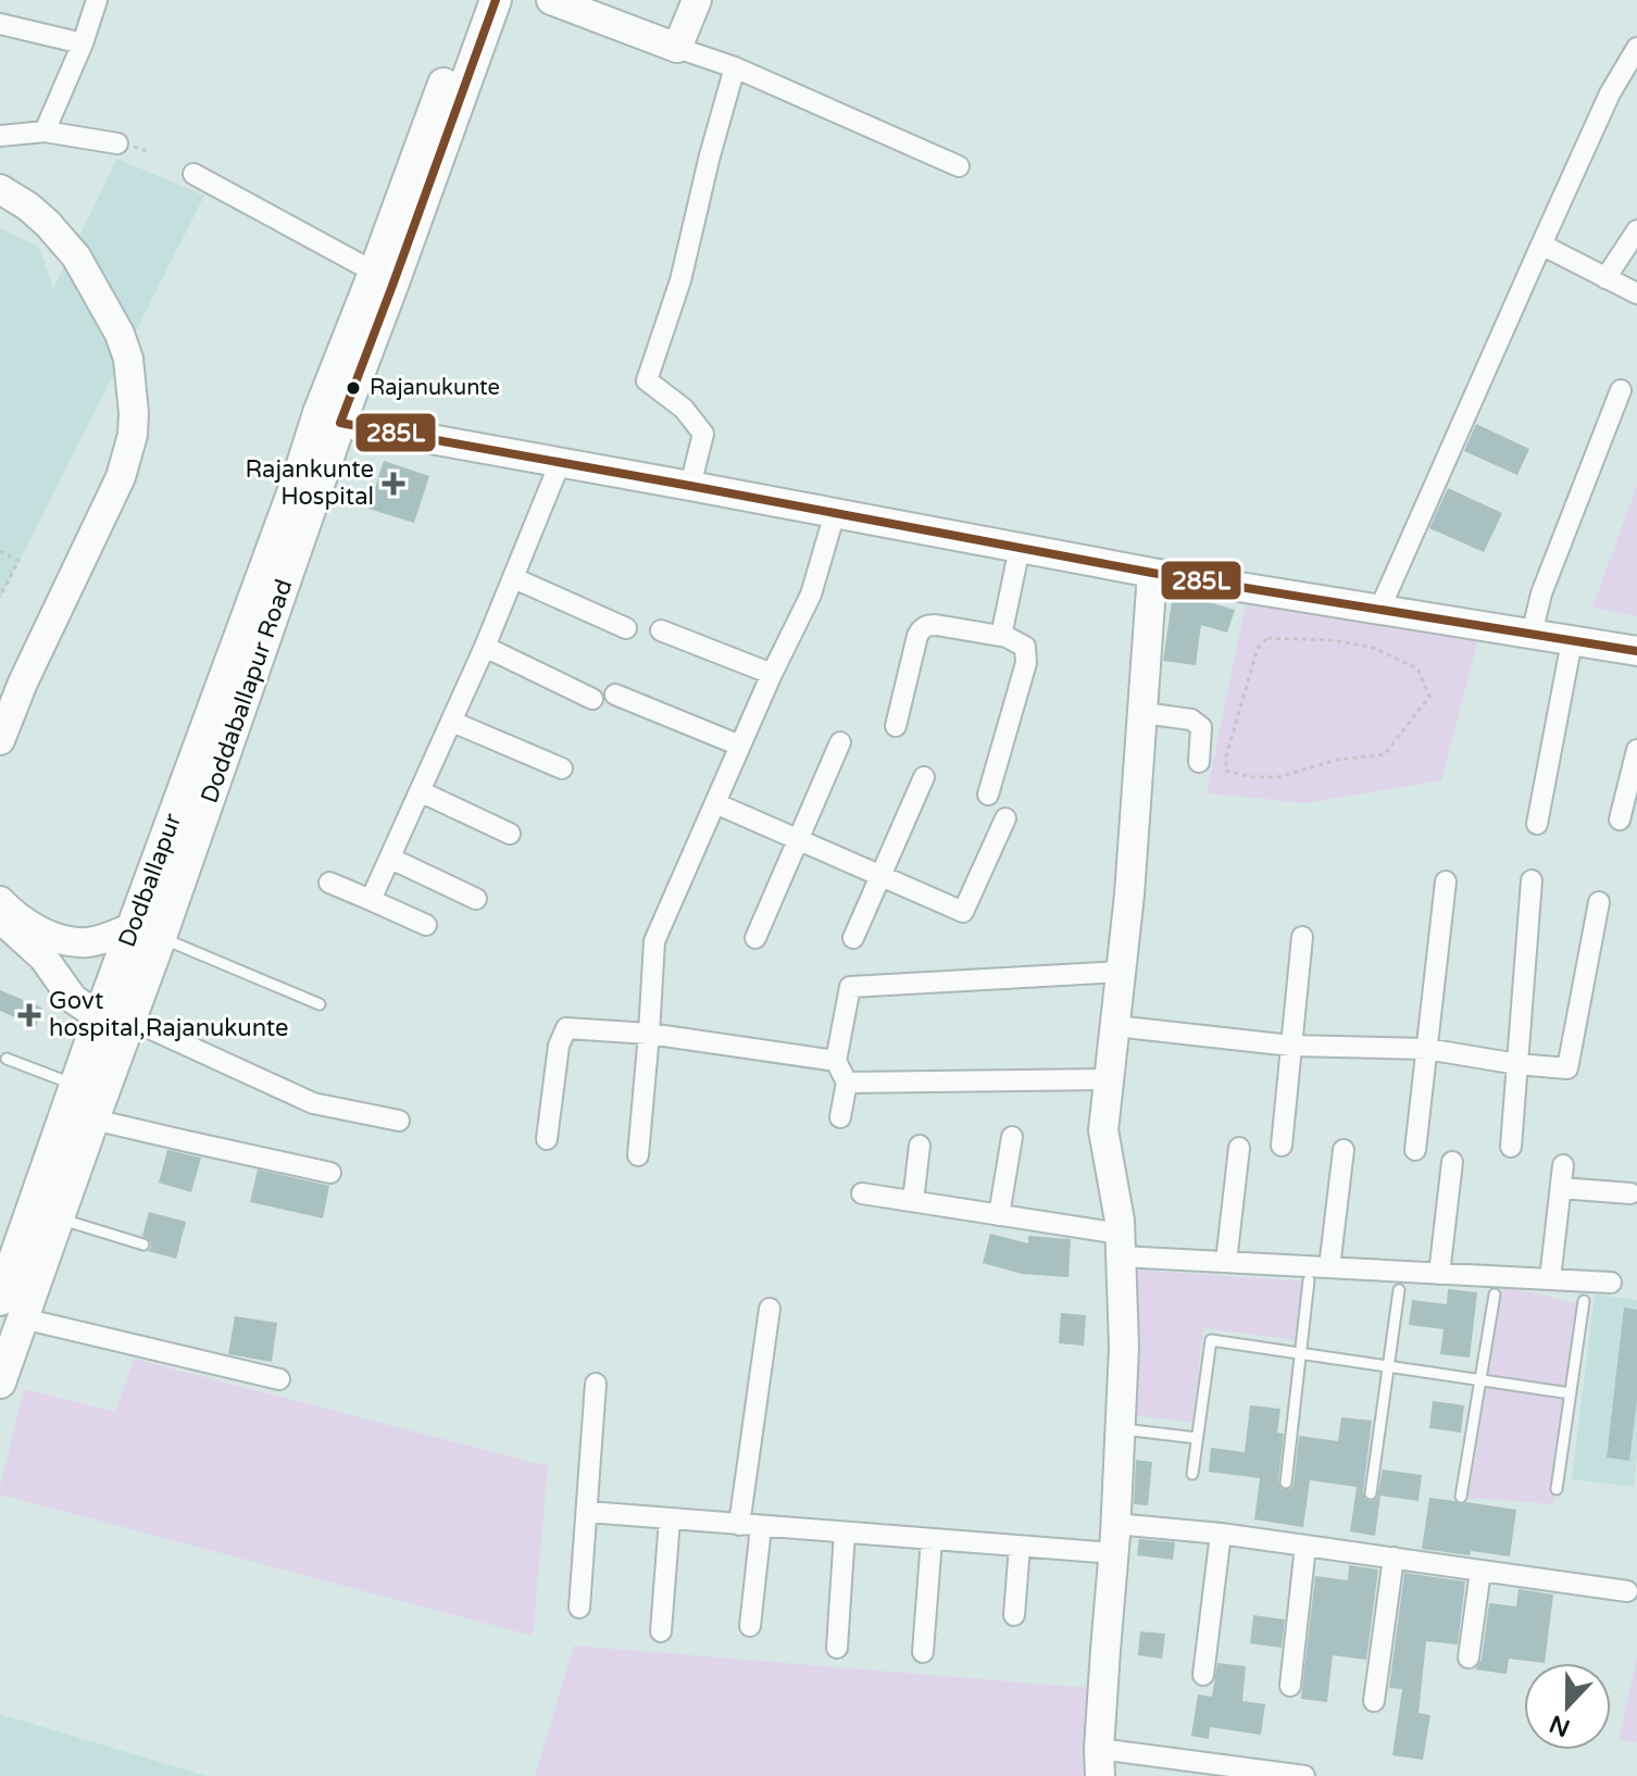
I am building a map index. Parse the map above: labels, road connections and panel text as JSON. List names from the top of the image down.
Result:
{
  "streets": {
    "main road": ["Doddaballapur Road", "Dodballapur"]
  },
  "crossings": [
    ["Doddaballapur Road", "Dodballapur"]
  ],
  "places": {
    "other": ["Rajanukunte"],
    "health": ["Rajankunte Hospital", "Govt hospital,Rajanukunte"]
  },
  "lines": ["transit line 285L"],
  "north": "bottom"
}
